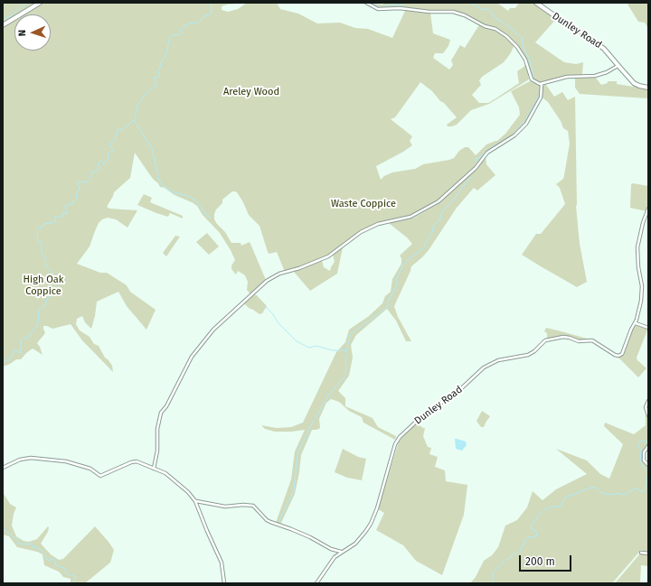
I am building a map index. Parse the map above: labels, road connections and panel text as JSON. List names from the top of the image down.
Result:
{
  "streets": {
    "main road": ["Dunley Road"]
  },
  "parks": ["Areley Wood", "Waste Coppice", "High Oak Coppice"],
  "scale_bar": "200 m",
  "north": "left"
}
